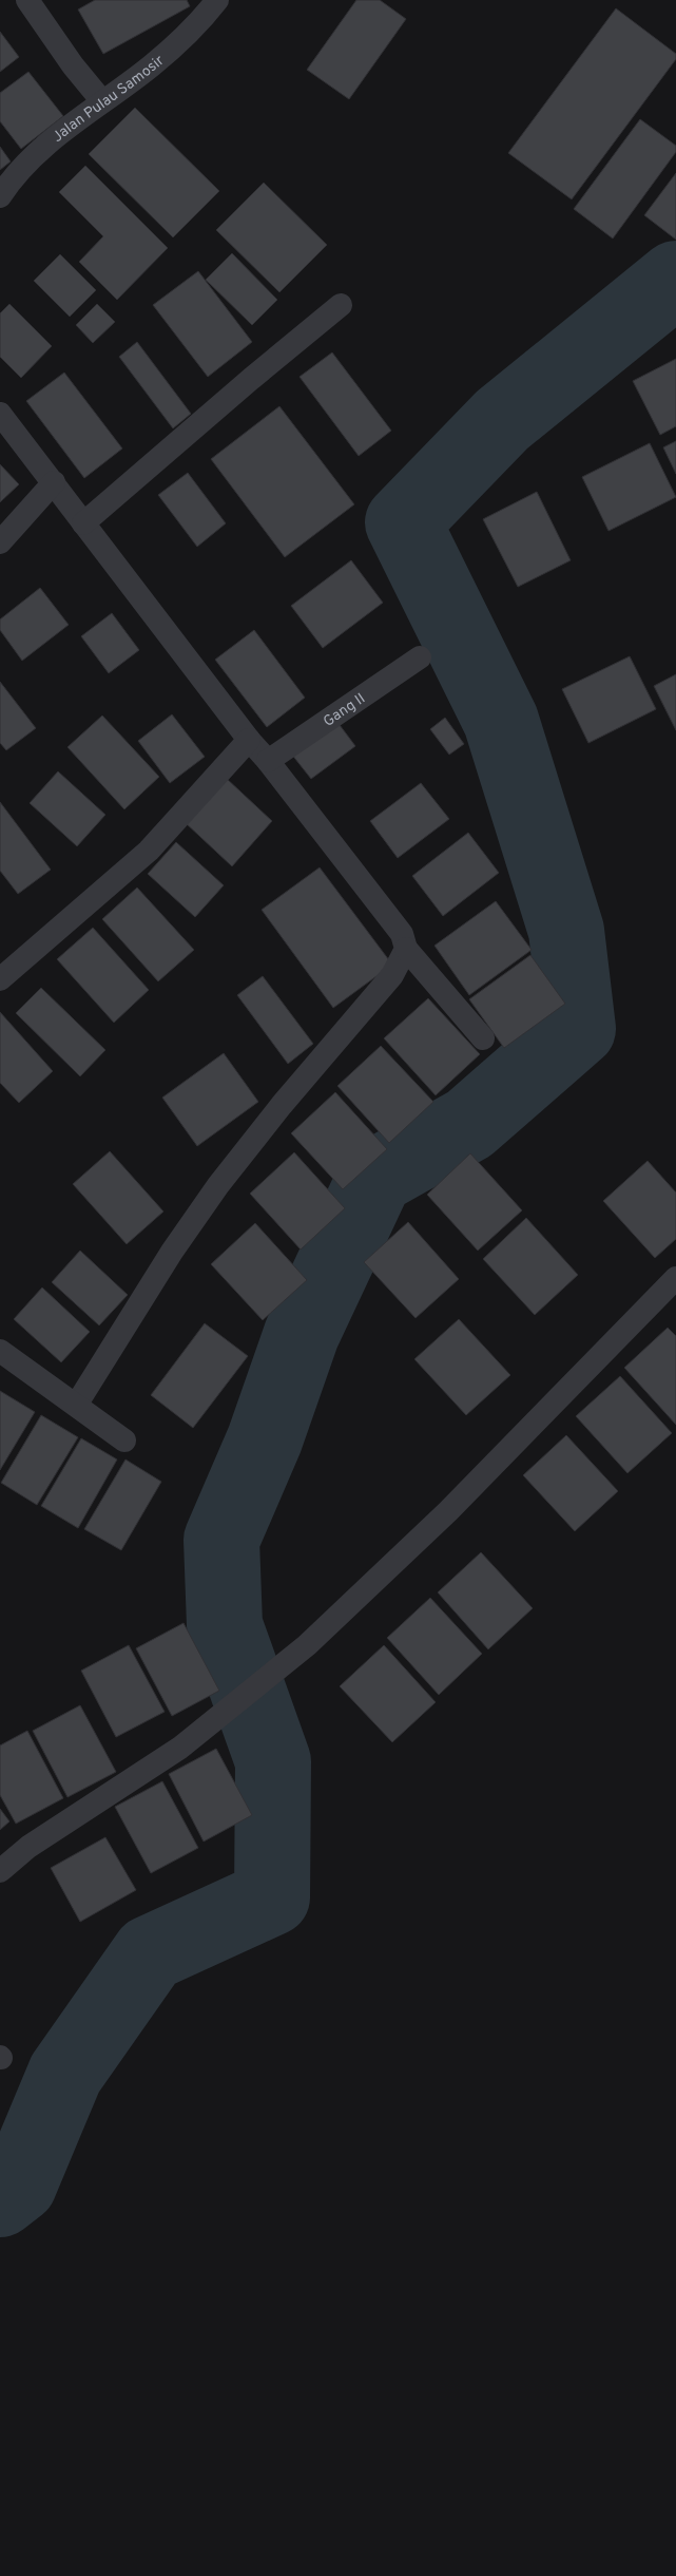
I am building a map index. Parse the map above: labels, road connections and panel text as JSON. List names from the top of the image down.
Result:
{
  "streets": {
    "street": ["Jalan Pulau Samosir", "Gang II"]
  }
}
